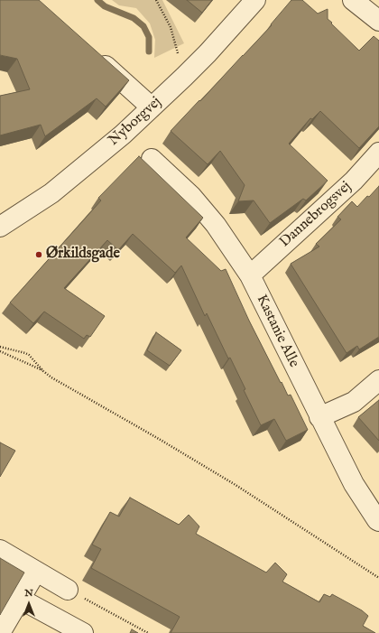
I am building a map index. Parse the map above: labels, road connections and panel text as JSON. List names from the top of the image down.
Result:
{
  "streets": {
    "street": ["Nyborgvej", "Dannebrogsvej", "Kastanie Alle"]
  },
  "crossings": [
    ["Dannebrogsvej", "Kastanie Alle"]
  ],
  "places": ["Ørkildsgade"],
  "north": "top"
}
